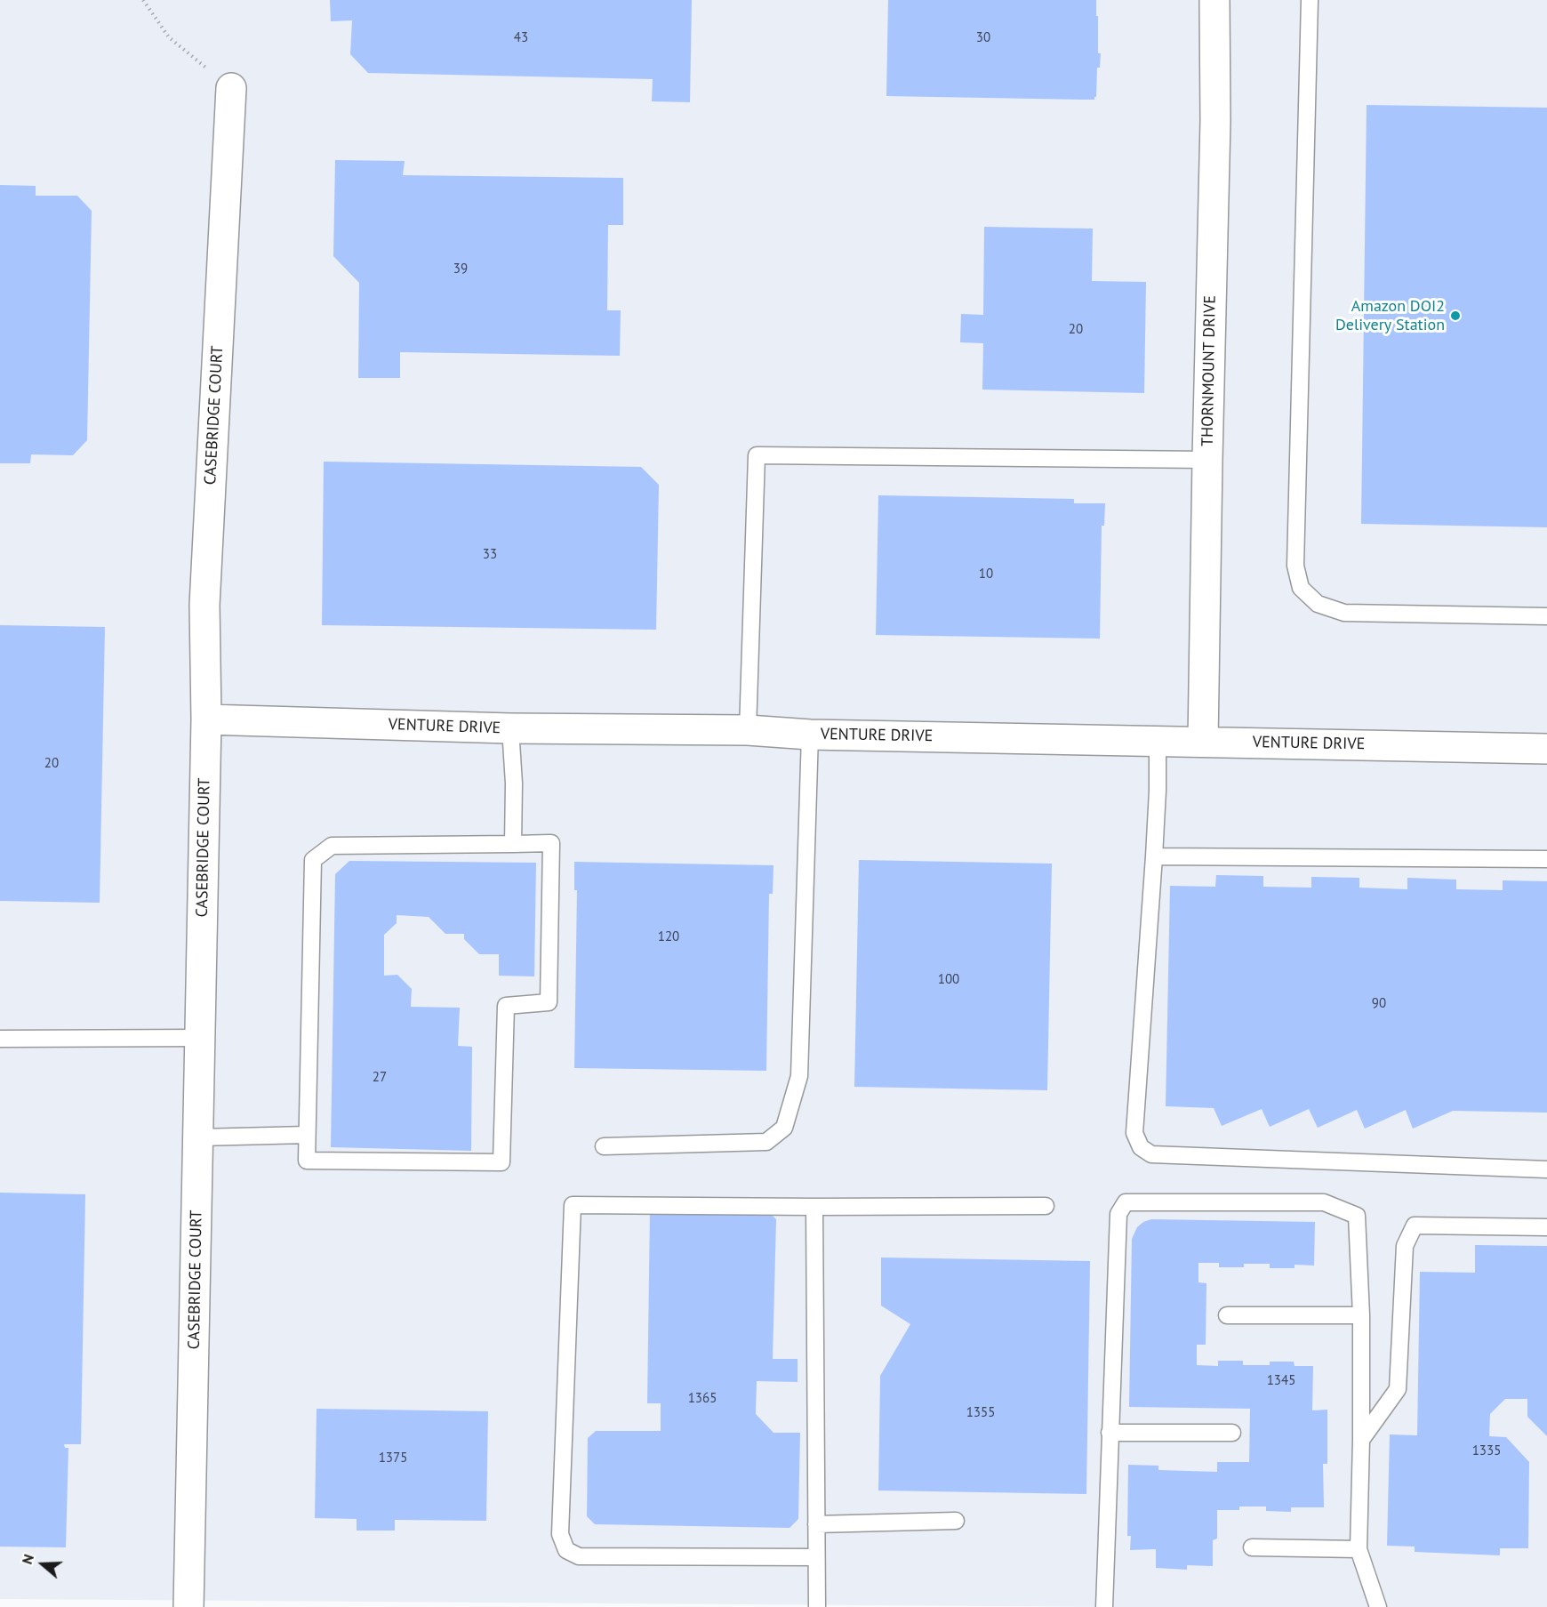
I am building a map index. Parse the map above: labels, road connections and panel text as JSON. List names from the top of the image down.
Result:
{
  "streets": {
    "street": ["THORNMOUNT DRIVE", "CASEBRIDGE COURT", "VENTURE DRIVE"]
  },
  "crossings": [
    ["THORNMOUNT DRIVE", "VENTURE DRIVE"],
    ["CASEBRIDGE COURT", "VENTURE DRIVE"]
  ],
  "places": ["Amazon DOI2 Delivery Station"],
  "house_numbers": [
    "43",
    "30",
    "39",
    "20",
    "33",
    "10",
    "20",
    "120",
    "100",
    "90",
    "27",
    "1345",
    "1365",
    "1355",
    "1335",
    "1375"
  ],
  "north": "left"
}
